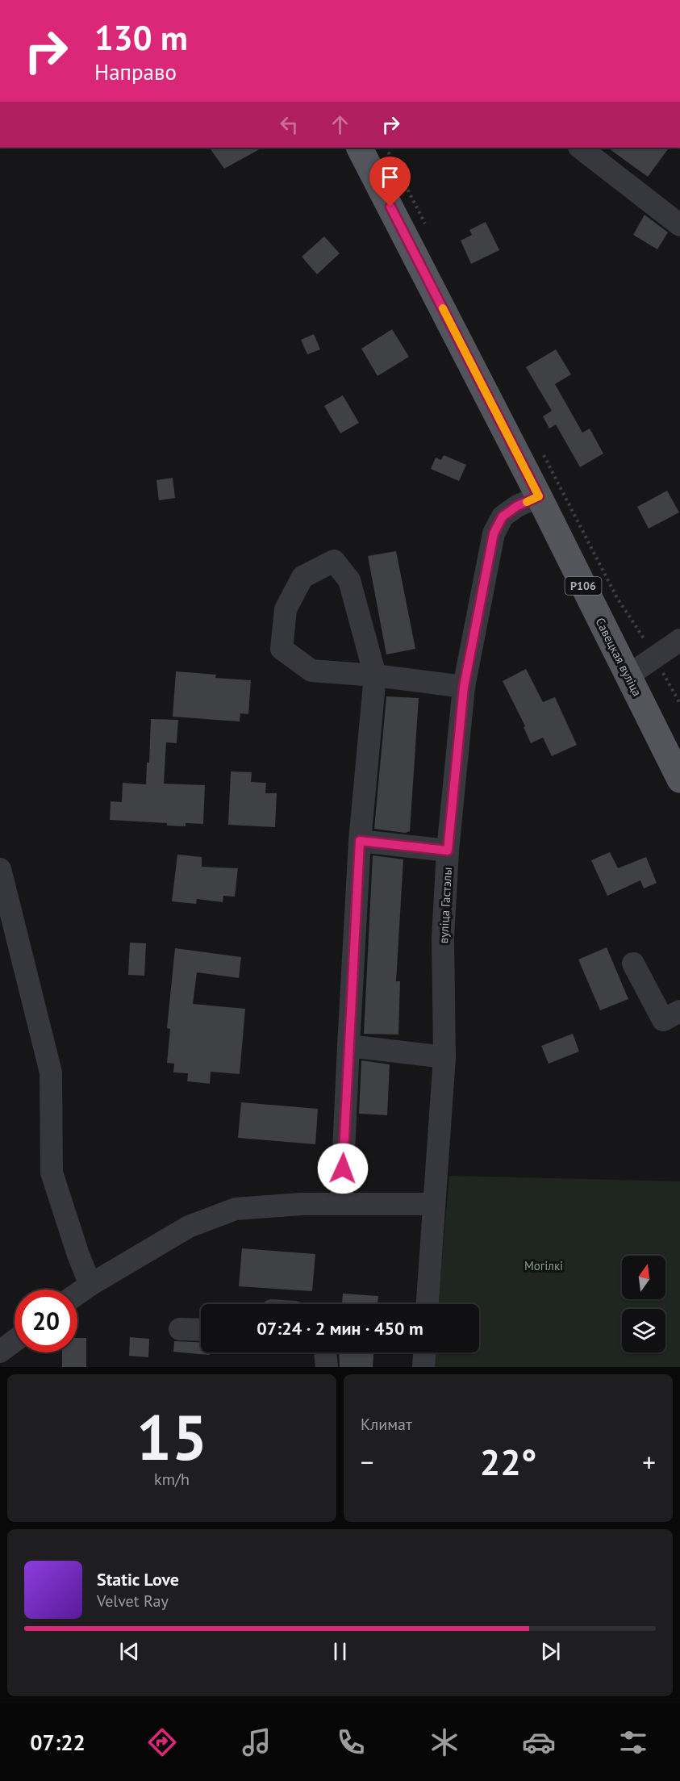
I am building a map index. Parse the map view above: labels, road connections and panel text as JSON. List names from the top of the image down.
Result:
{
  "streets": {
    "main road": ["Р106", "Савецкая вуліца"],
    "street": ["вуліца Гастэлы"]
  },
  "crossings": [
    ["Савецкая вуліца", "вуліца Гастэлы"]
  ],
  "parks": ["Могілкі"],
  "north": "top",
  "page": {
    "turn": ["130 m", "Направо"],
    "limit": "20",
    "trip": "07:24 · 2 мин · 450 m",
    "tile": [
      ["15", "km/h"],
      "Климат"
    ],
    "heat": ["−", "22°", "+"],
    "song": ["Static Love", "Velvet Ray"],
    "tabs": "07:22"
  }
}
